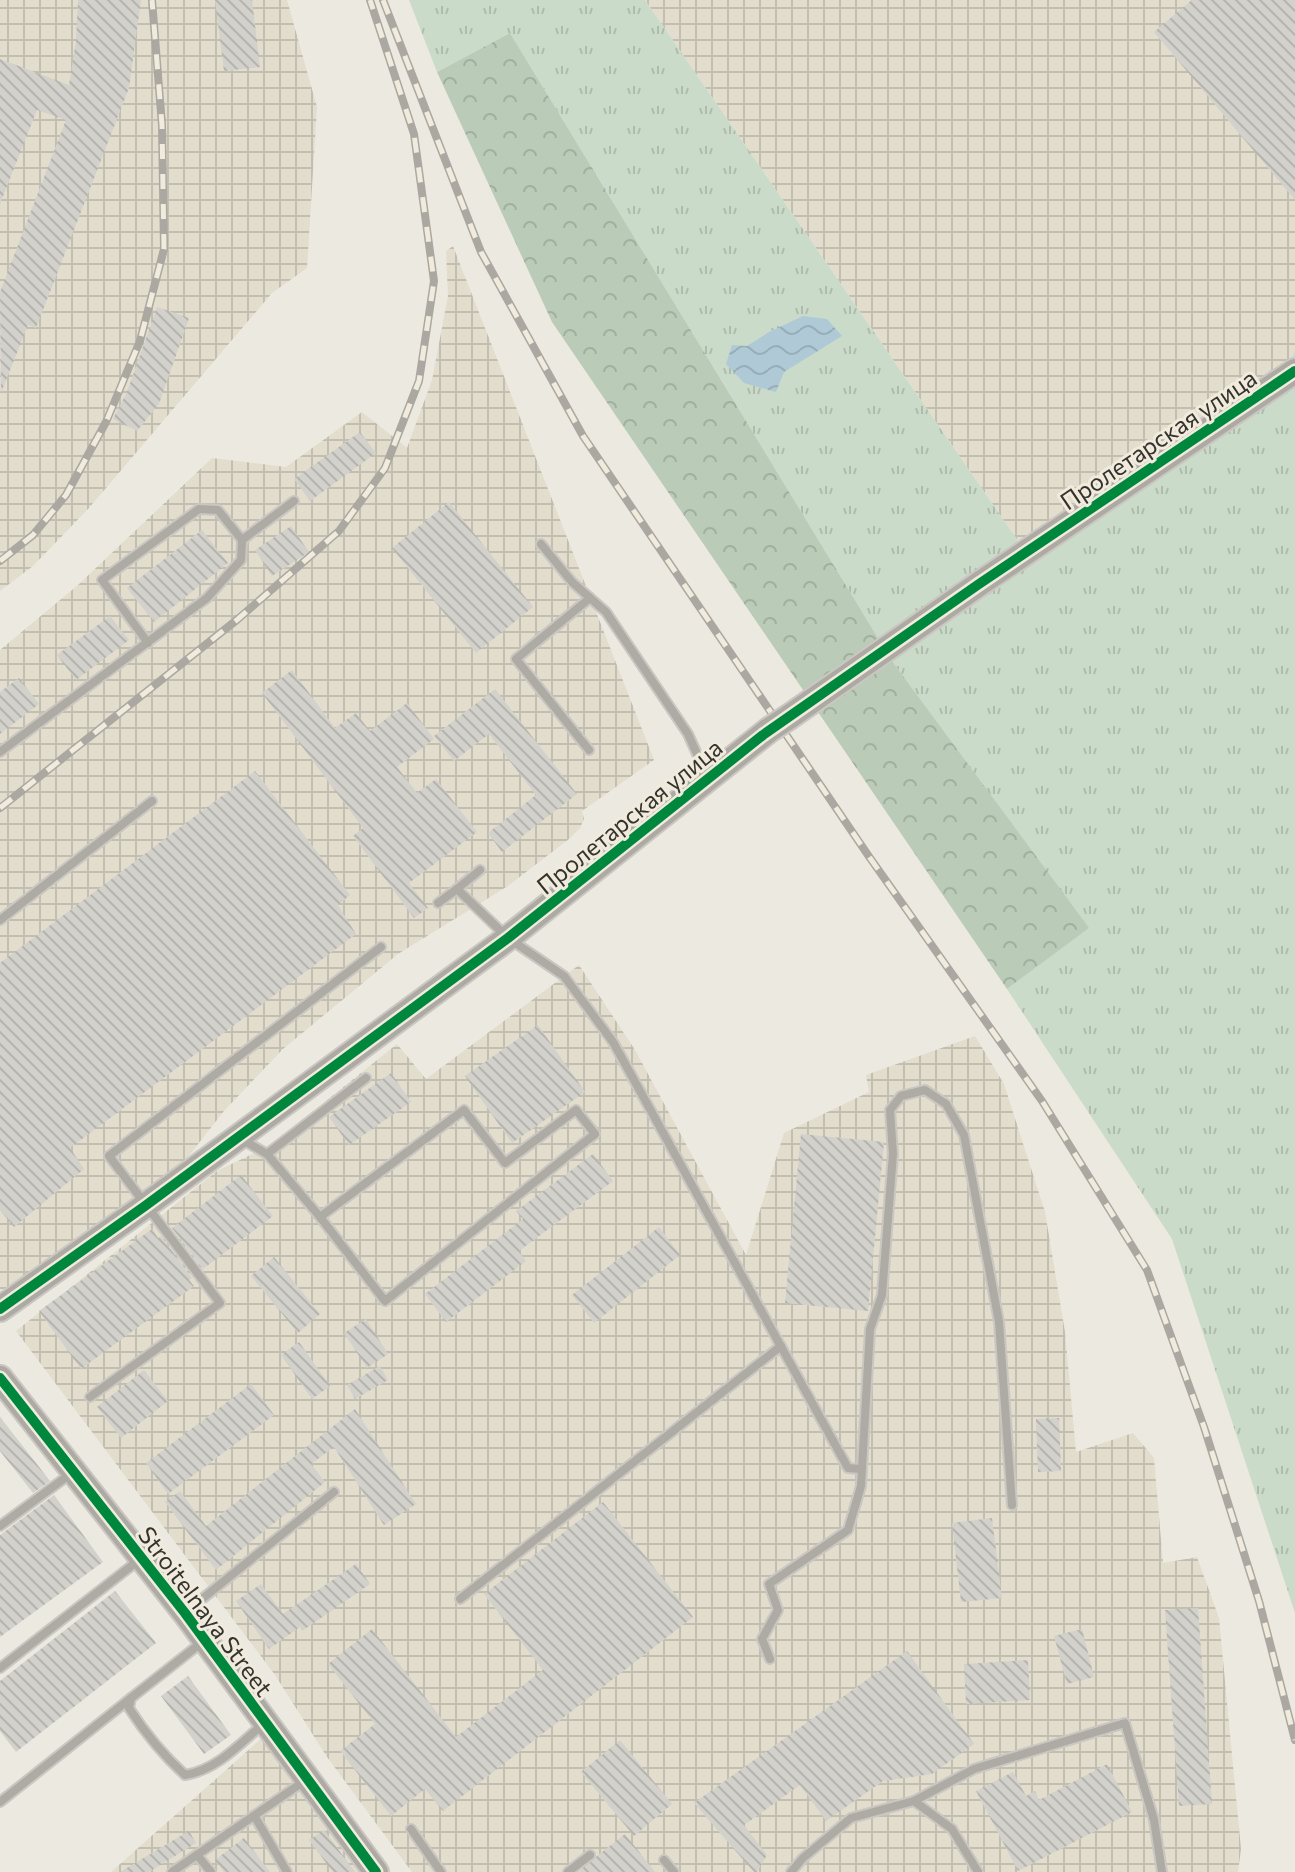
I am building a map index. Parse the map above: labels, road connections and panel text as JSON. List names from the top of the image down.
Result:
{
  "streets": {
    "street": ["Пролетарская улица", "Stroitelnaya Street"]
  }
}
